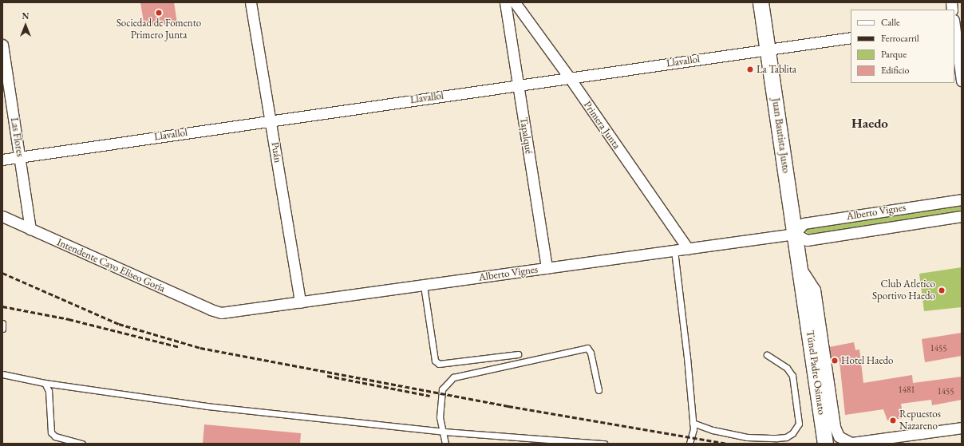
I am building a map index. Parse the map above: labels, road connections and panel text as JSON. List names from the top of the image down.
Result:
{
  "streets": {
    "street": [
      "Llavallol",
      "Primera Junta",
      "Tapalqué",
      "Juan Bautista Justo",
      "Las Flores",
      "Puán",
      "Alberto Vignes",
      "Intendente Cayo Eliseo Goria",
      "Túnel Padre Osimato"
    ]
  },
  "crossings": [
    ["Llavallol", "Primera Junta"],
    ["Llavallol", "Tapalqué"],
    ["Llavallol", "Juan Bautista Justo"],
    ["Llavallol", "Las Flores"],
    ["Llavallol", "Puán"],
    ["Primera Junta", "Alberto Vignes"],
    ["Tapalqué", "Alberto Vignes"],
    ["Juan Bautista Justo", "Alberto Vignes"],
    ["Juan Bautista Justo", "Túnel Padre Osimato"],
    ["Las Flores", "Intendente Cayo Eliseo Goria"],
    ["Puán", "Alberto Vignes"],
    ["Alberto Vignes", "Intendente Cayo Eliseo Goria"]
  ],
  "districts": ["Haedo"],
  "places": [
    "Sociedad de Fomento Primero Junta",
    "La Tablita",
    "Club Atletico Sportivo Haedo",
    "Hotel Haedo",
    "Repuestos Nazareno"
  ],
  "house_numbers": ["1455", "1481", "1455"],
  "legend": [
    "Calle",
    "Ferrocarril",
    "Parque",
    "Edificio"
  ],
  "north": "top"
}
